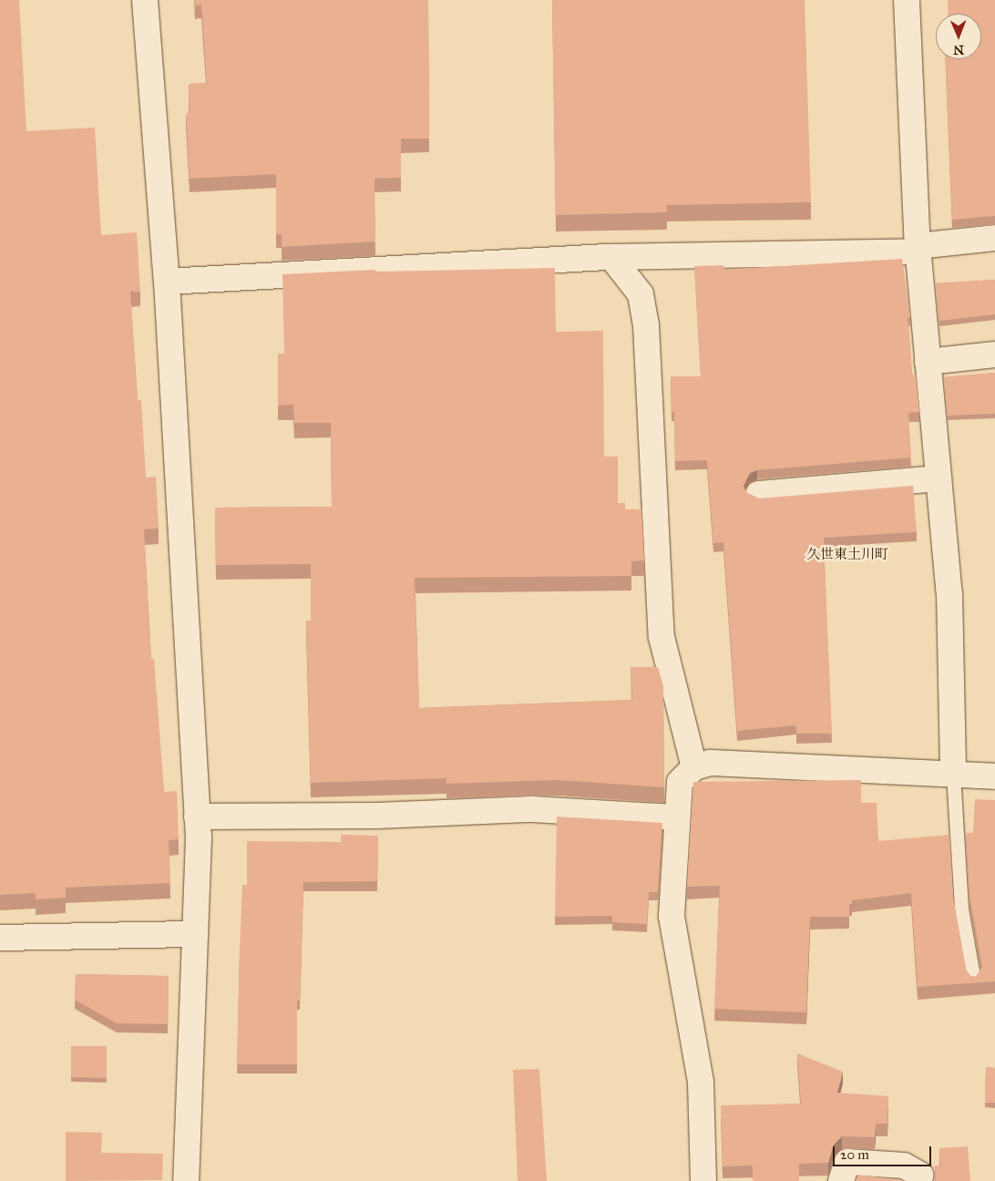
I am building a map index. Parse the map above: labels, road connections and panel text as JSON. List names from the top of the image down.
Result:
{
  "districts": ["久世東土川町"],
  "scale_bar": "20 m",
  "north": "bottom"
}
